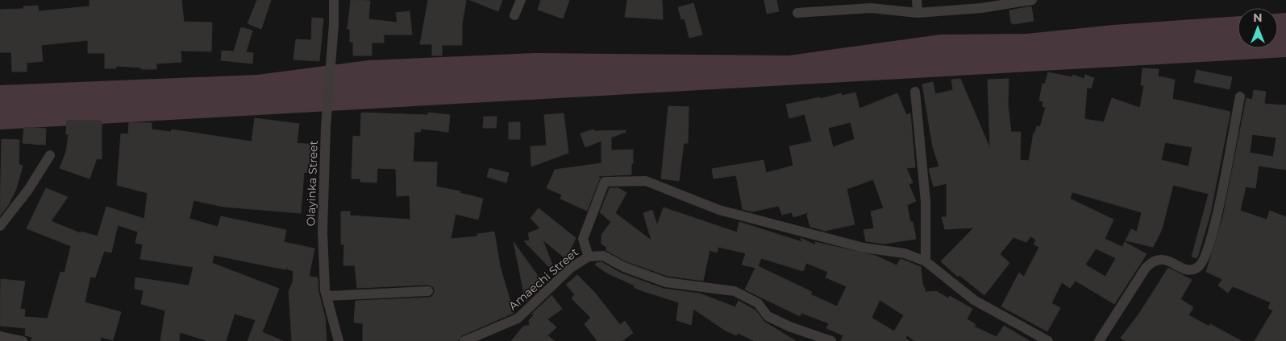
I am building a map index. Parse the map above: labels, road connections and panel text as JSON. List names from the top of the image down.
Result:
{
  "streets": {
    "street": ["Olayinka Street", "Amaechi Street"]
  },
  "north": "top"
}
